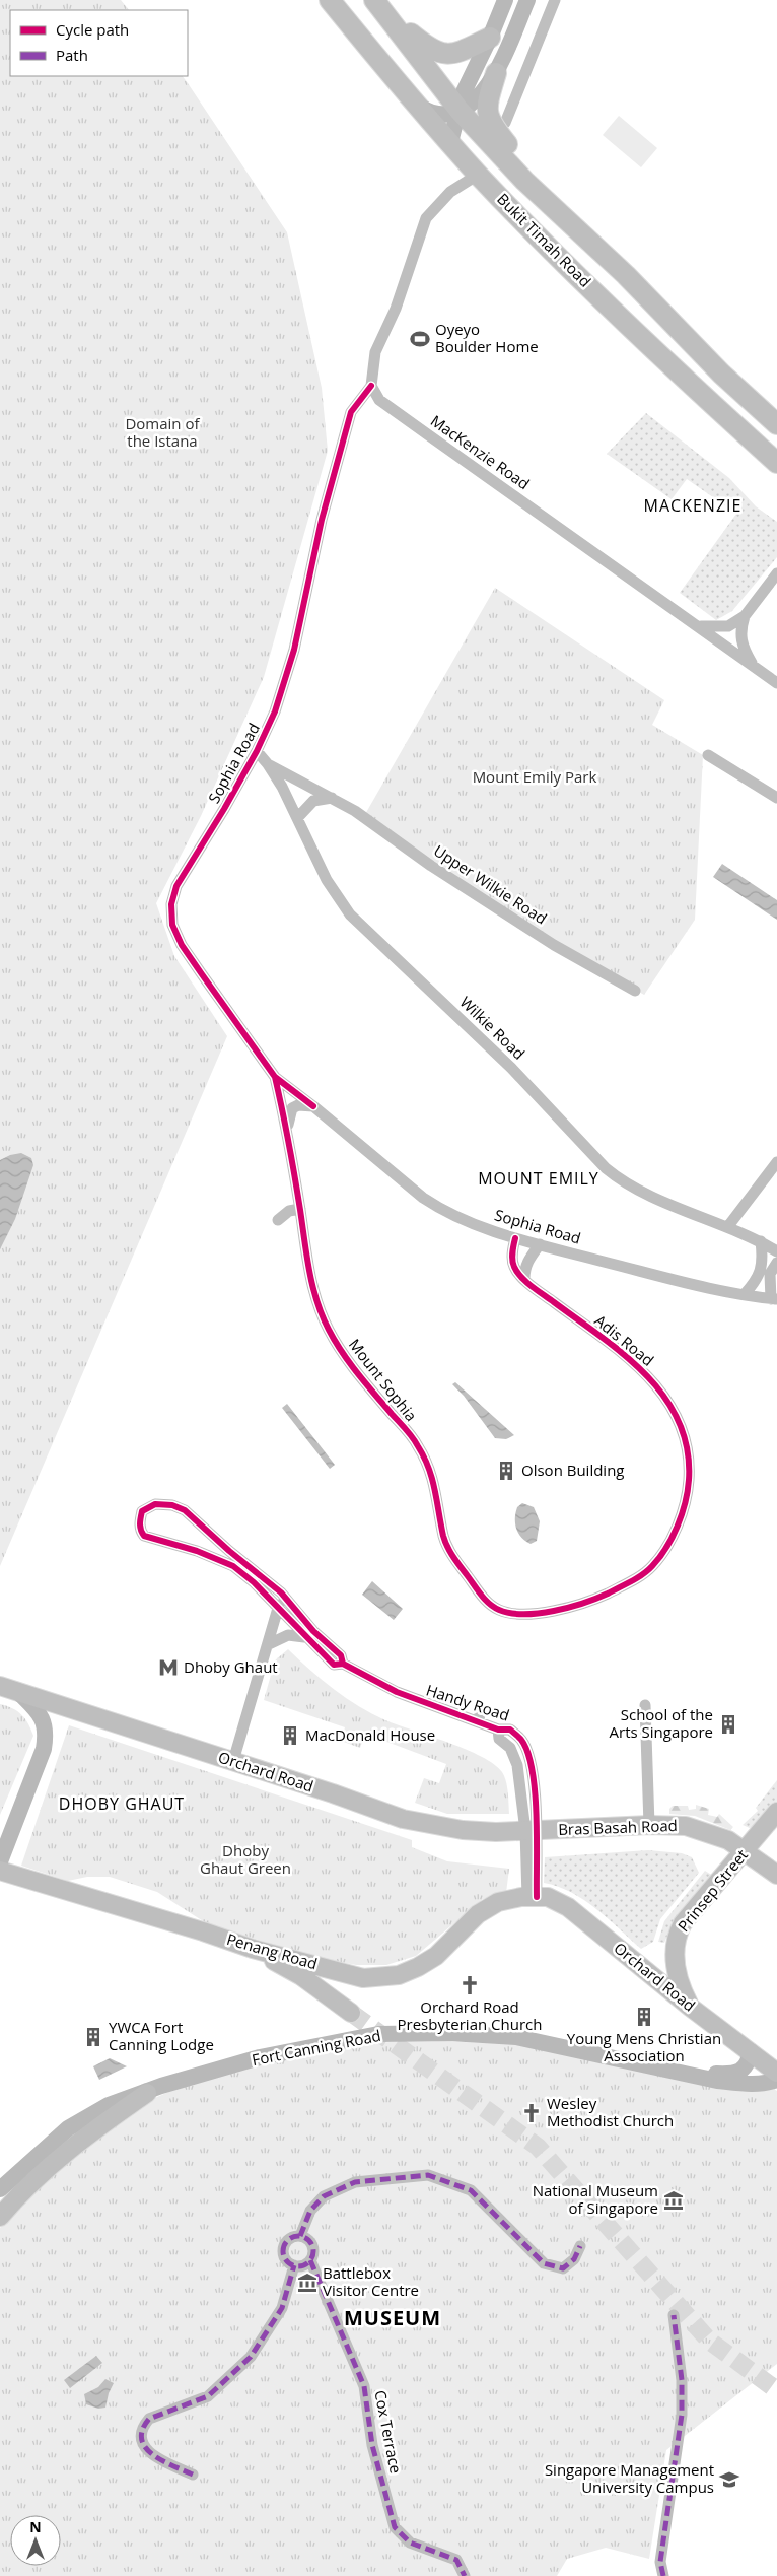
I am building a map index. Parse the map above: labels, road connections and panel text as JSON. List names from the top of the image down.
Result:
{
  "streets": {
    "highway": ["Bukit Timah Road"],
    "main road": [
      "Orchard Road",
      "Bras Basah Road",
      "Prinsep Street",
      "Penang Road",
      "Fort Canning Road"
    ],
    "street": [
      "MacKenzie Road",
      "Sophia Road",
      "Upper Wilkie Road",
      "Wilkie Road",
      "Adis Road",
      "Mount Sophia",
      "Handy Road",
      "Cox Terrace"
    ]
  },
  "crossings": [
    ["MacKenzie Road", "Sophia Road"],
    ["Sophia Road", "Wilkie Road"],
    ["Sophia Road", "Adis Road"],
    ["Sophia Road", "Mount Sophia"],
    ["Upper Wilkie Road", "Wilkie Road"],
    ["Adis Road", "Mount Sophia"],
    ["Handy Road", "Orchard Road"],
    ["Handy Road", "Bras Basah Road"],
    ["Handy Road", "Penang Road"],
    ["Orchard Road", "Bras Basah Road"],
    ["Orchard Road", "Prinsep Street"],
    ["Orchard Road", "Penang Road"],
    ["Orchard Road", "Fort Canning Road"],
    ["Bras Basah Road", "Prinsep Street"]
  ],
  "districts": [
    "MACKENZIE",
    "MOUNT EMILY",
    "DHOBY GHAUT",
    "MUSEUM"
  ],
  "parks": ["Domain of the Istana", "Mount Emily Park", "Dhoby Ghaut Green"],
  "places": {
    "sports": ["Oyeyo Boulder Home"],
    "building": [
      "Olson Building",
      "School of the Arts Singapore",
      "MacDonald House",
      "Young Mens Christian Association",
      "YWCA Fort Canning Lodge"
    ],
    "metro station": ["Dhoby Ghaut"],
    "church": ["Orchard Road Presbyterian Church", "Wesley Methodist Church"],
    "museum": ["National Museum of Singapore", "Battlebox Visitor Centre"],
    "school or university": ["Singapore Management University Campus"]
  },
  "legend": ["Cycle path", "Path"],
  "north": "top"
}
